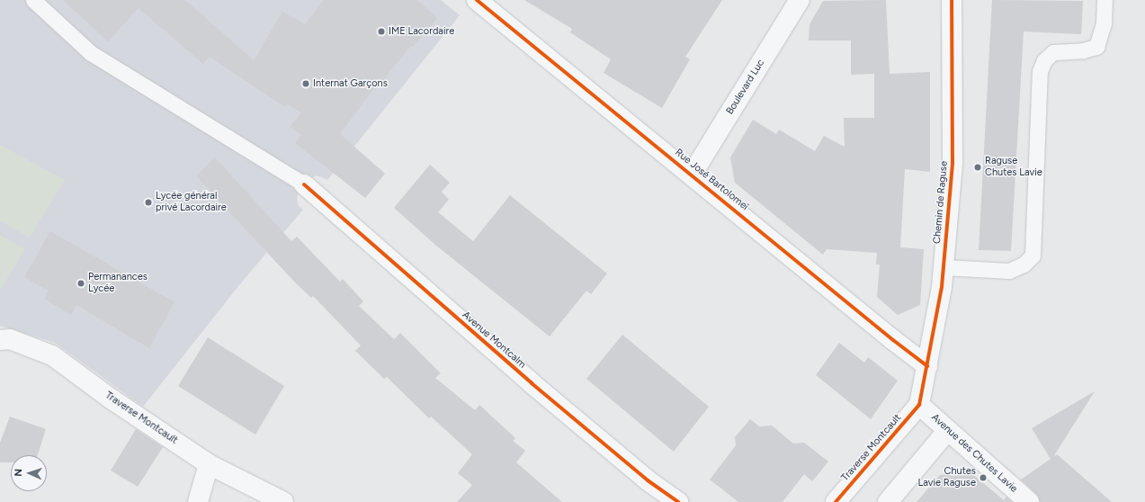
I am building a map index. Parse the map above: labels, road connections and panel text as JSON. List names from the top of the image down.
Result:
{
  "streets": {
    "street": [
      "Boulevard Luc",
      "Rue José Bartolomeï",
      "Chemin de Raguse",
      "Avenue Montcalm",
      "Traverse Montcault",
      "Avenue des Chutes Lavie"
    ]
  },
  "crossings": [
    ["Boulevard Luc", "Rue José Bartolomeï"],
    ["Rue José Bartolomeï", "Chemin de Raguse"],
    ["Chemin de Raguse", "Traverse Montcault"],
    ["Chemin de Raguse", "Avenue des Chutes Lavie"],
    ["Traverse Montcault", "Avenue des Chutes Lavie"]
  ],
  "places": [
    "IME Lacordaire",
    "Internat Garçons",
    "Raguse Chutes Lavie",
    "Lycée général privé Lacordaire",
    "Permanances Lycée",
    "Chutes Lavie Raguse"
  ],
  "north": "left"
}
